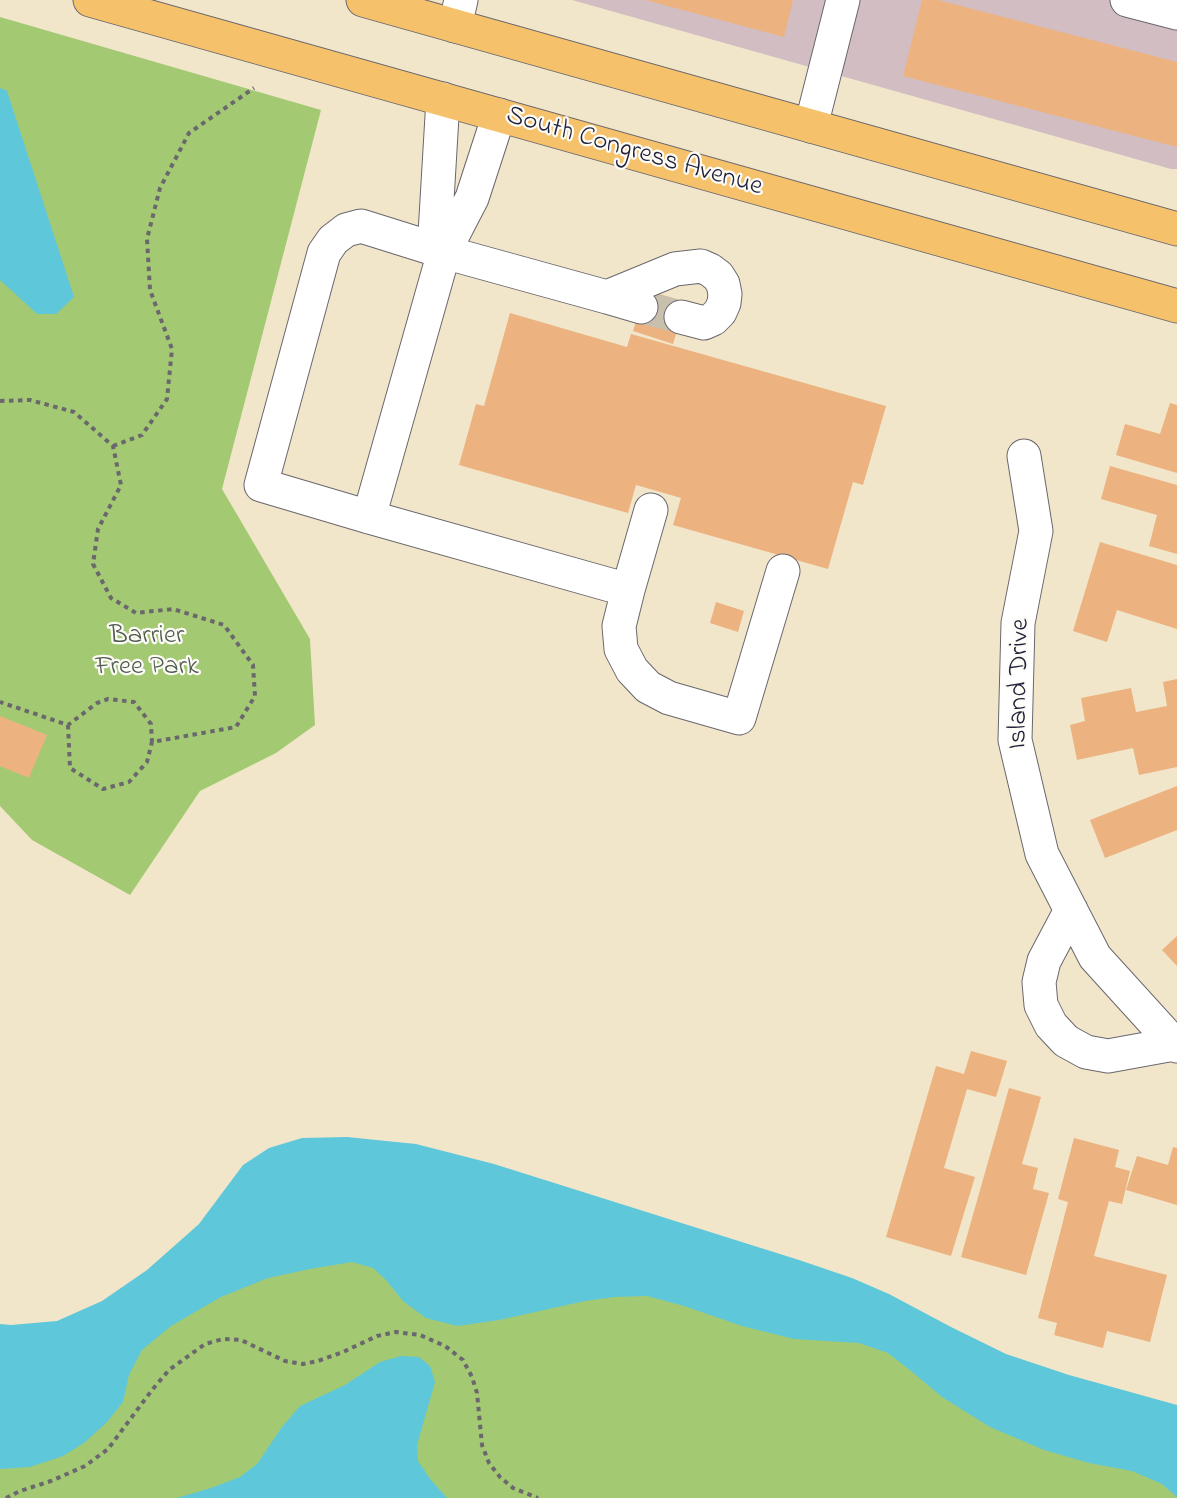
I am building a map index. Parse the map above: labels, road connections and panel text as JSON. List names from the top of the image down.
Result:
{
  "streets": {
    "main road": ["South Congress Avenue"],
    "street": ["Island Drive"]
  },
  "parks": ["Barrier Free Park"]
}
